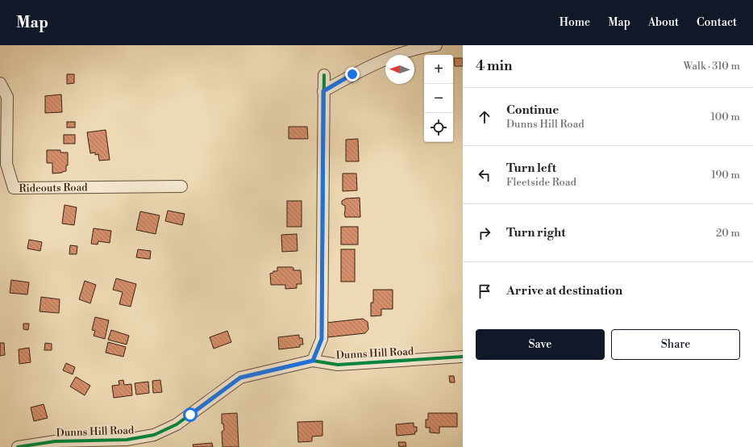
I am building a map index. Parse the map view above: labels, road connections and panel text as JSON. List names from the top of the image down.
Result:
{
  "streets": {
    "street": ["Rideouts Road", "Dunns Hill Road"]
  },
  "north": "left",
  "page": {
    "header": "Map",
    "nav": [
      "Home",
      "Map",
      "About",
      "Contact"
    ],
    "heading": ["4 min", "Walk · 310 m"],
    "map_buttons": ["+", "−"],
    "list": [
      ["Continue", "Dunns Hill Road", "100 m"],
      ["Turn left", "Fleetside Road", "190 m"],
      ["Turn right", "20 m"],
      "Arrive at destination"
    ],
    "buttons": ["Save", "Share"]
  }
}
